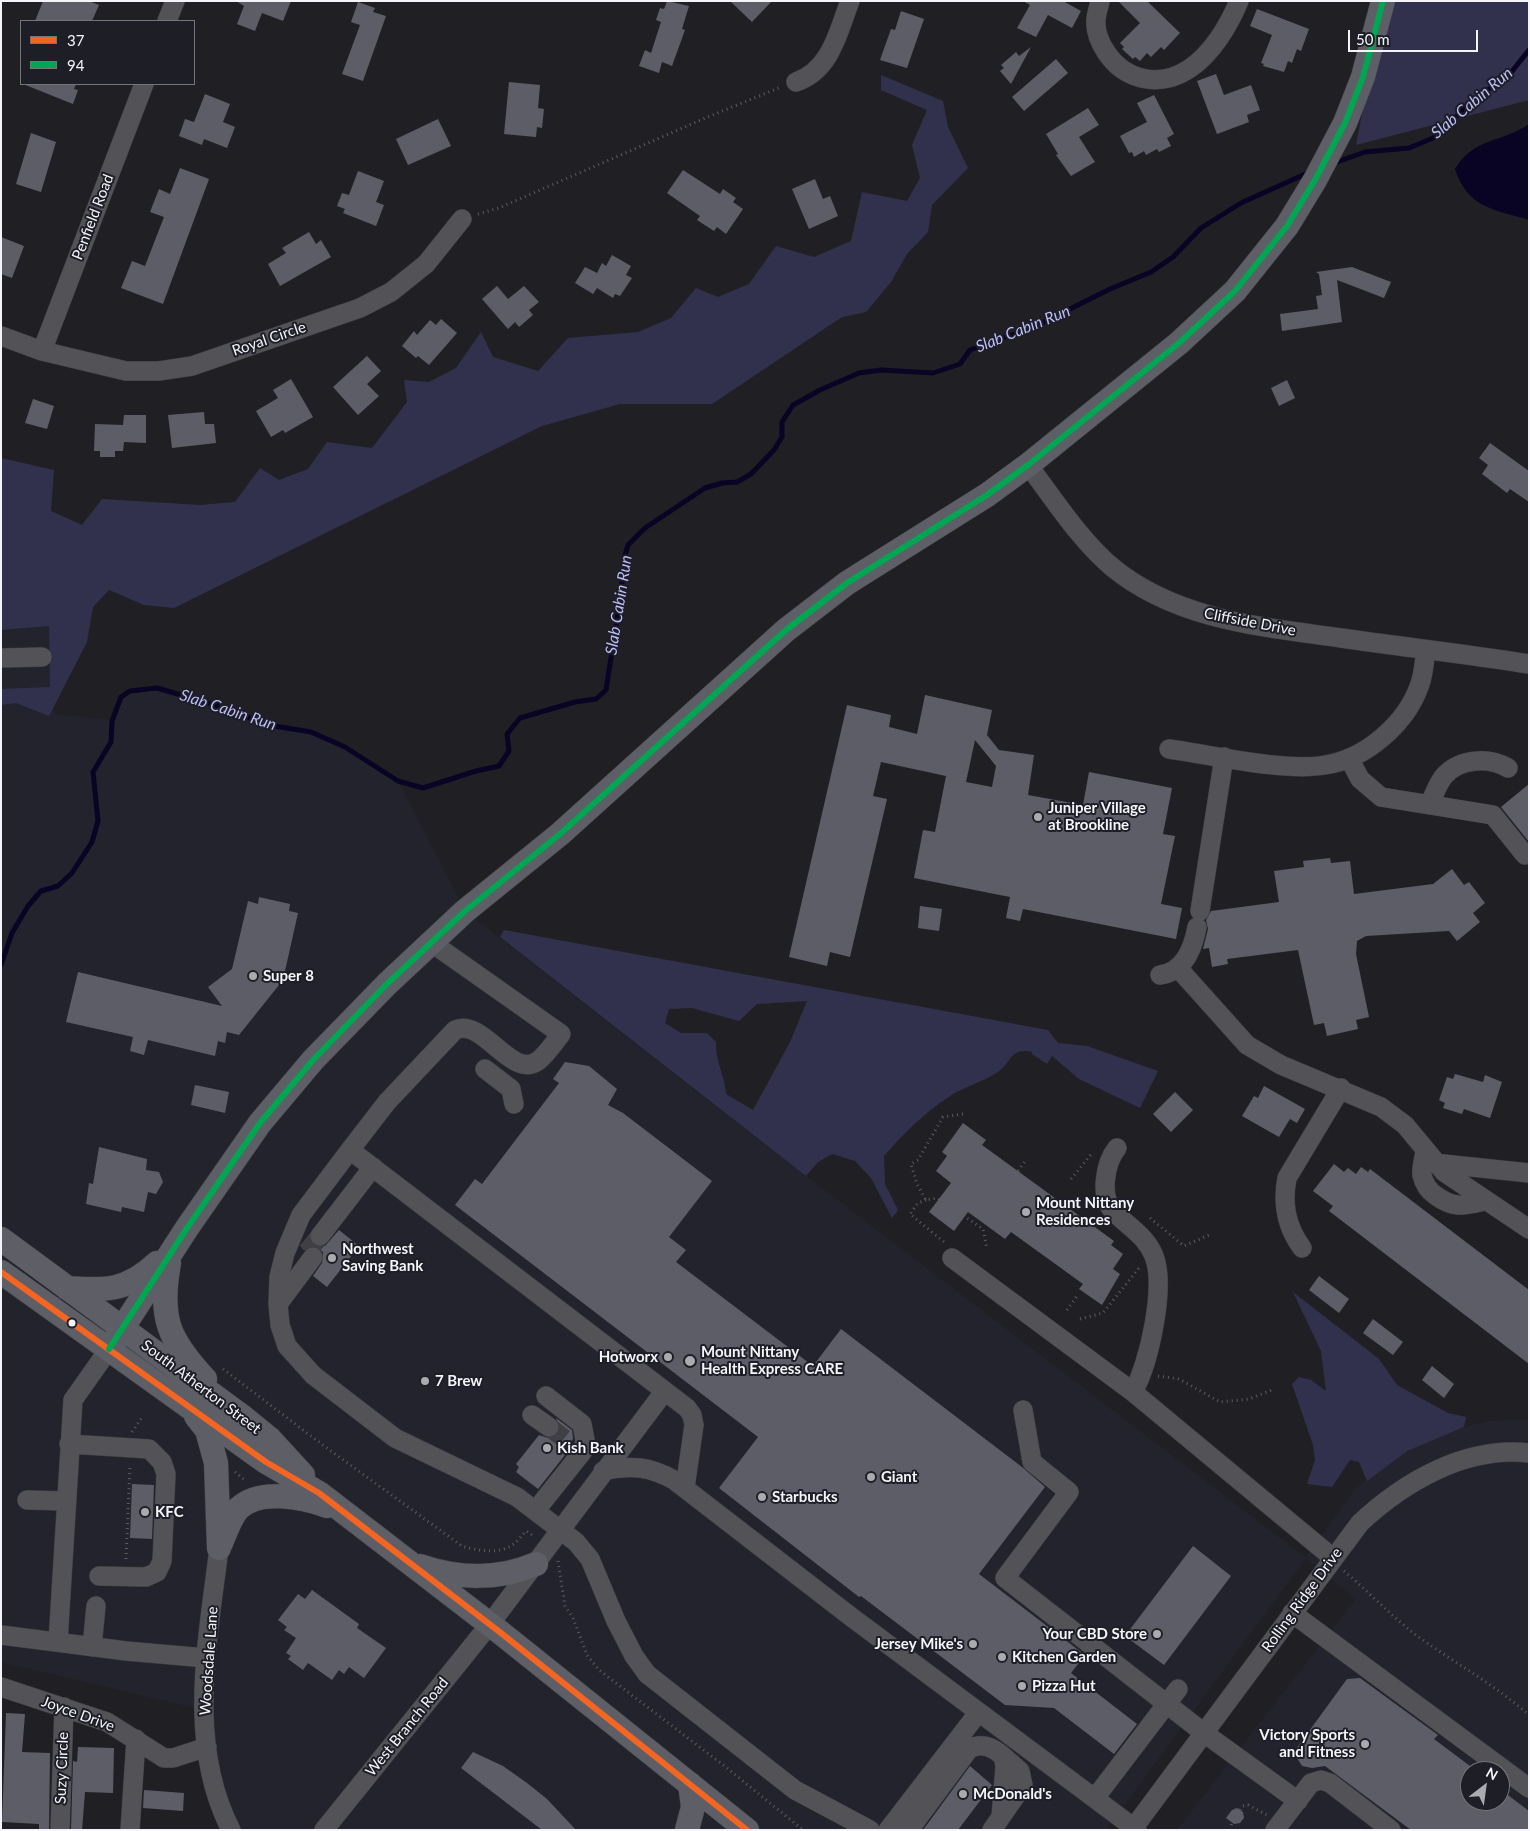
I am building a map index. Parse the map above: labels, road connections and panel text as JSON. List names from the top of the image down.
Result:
{
  "streets": {
    "main road": ["South Atherton Street"],
    "street": [
      "Penfield Road",
      "Royal Circle",
      "Cliffside Drive",
      "Rolling Ridge Drive",
      "Woodsdale Lane",
      "Joyce Drive",
      "West Branch Road",
      "Suzy Circle"
    ]
  },
  "crossings": [
    ["Penfield Road", "Royal Circle"],
    ["South Atherton Street", "West Branch Road"],
    ["Woodsdale Lane", "Joyce Drive"],
    ["Joyce Drive", "Suzy Circle"]
  ],
  "water": ["Slab Cabin Run"],
  "places": [
    "Juniper Village at Brookline",
    "Super 8",
    "Mount Nittany Residences",
    "Northwest Saving Bank",
    "Hotworx",
    "Mount Nittany Health Express CARE",
    "7 Brew",
    "Kish Bank",
    "Giant",
    "Starbucks",
    "KFC",
    "Your CBD Store",
    "Jersey Mike's",
    "Kitchen Garden",
    "Pizza Hut",
    "Victory Sports and Fitness",
    "McDonald's"
  ],
  "lines": ["transit line 94", "transit line 37"],
  "legend": ["37", "94"],
  "scale_bar": "50 m",
  "north": "top right"
}
